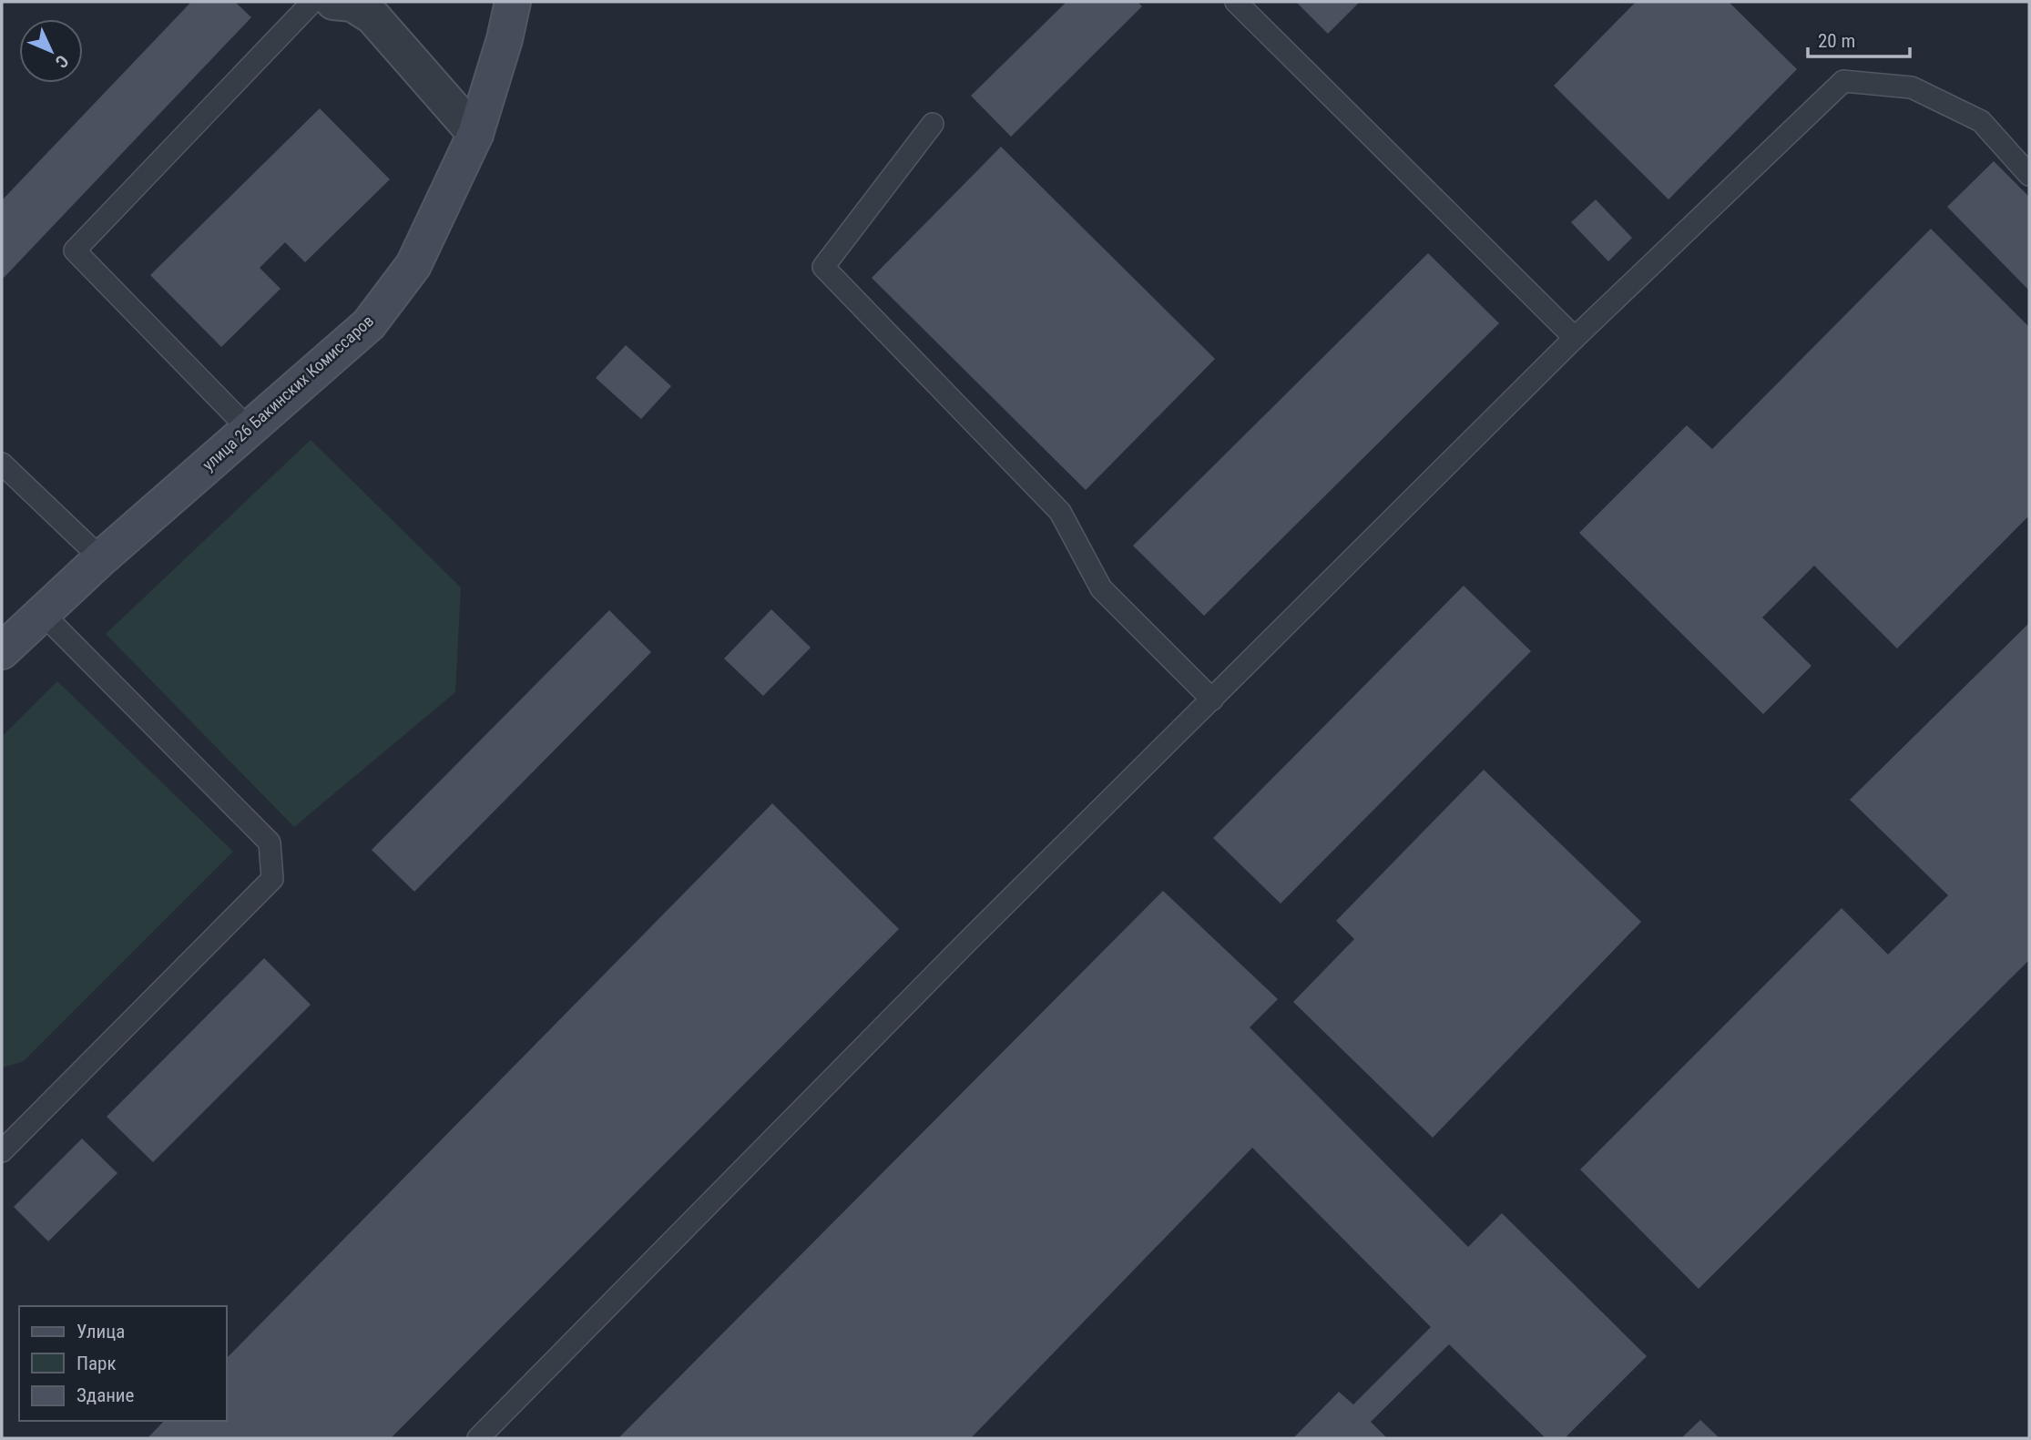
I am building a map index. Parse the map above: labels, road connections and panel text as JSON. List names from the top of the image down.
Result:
{
  "streets": {
    "main road": ["улица 26 Бакинских Комиссаров"]
  },
  "legend": ["Улица", "Парк", "Здание"],
  "scale_bar": "20 m",
  "north": "bottom right"
}
